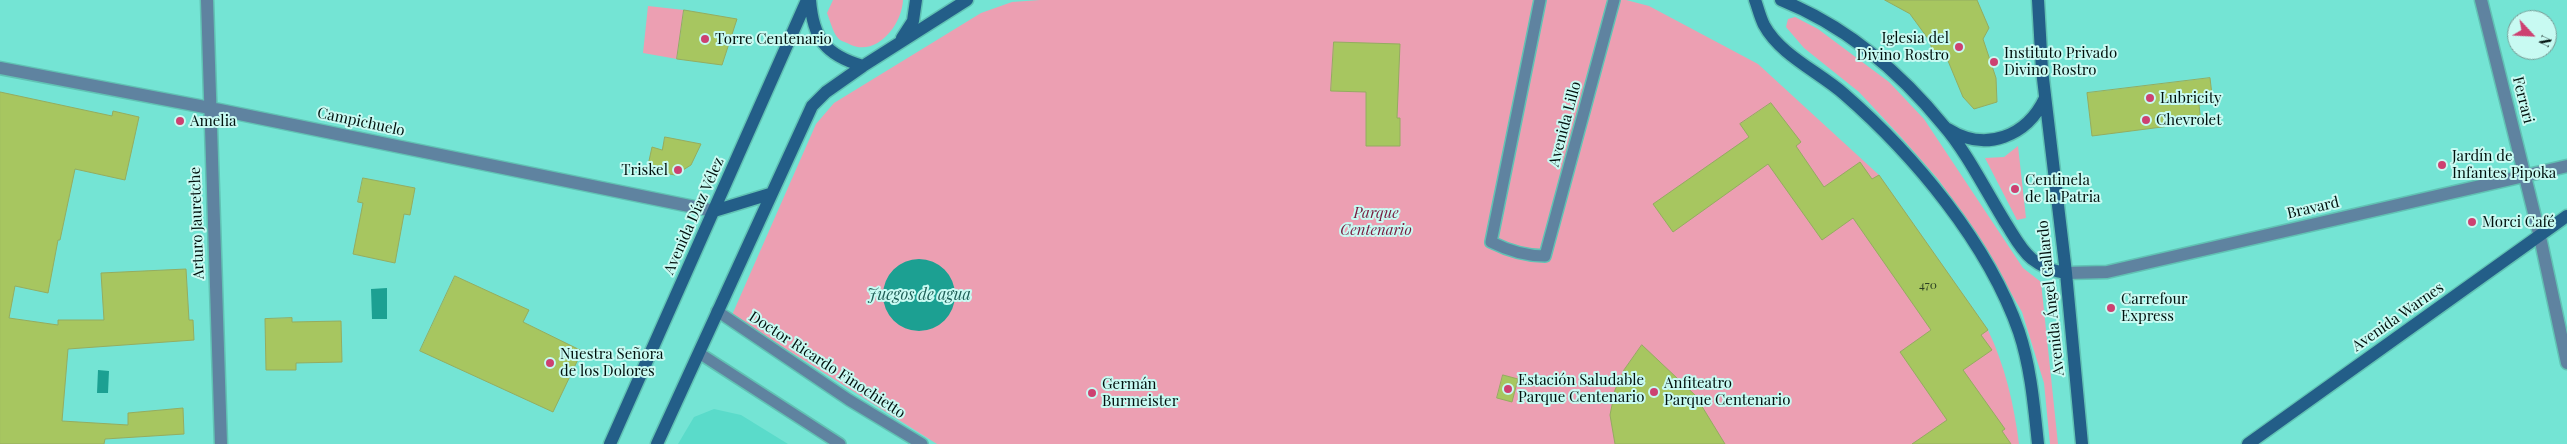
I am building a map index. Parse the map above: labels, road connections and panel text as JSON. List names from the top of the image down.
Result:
{
  "streets": {
    "main road": ["Avenida Díaz Vélez", "Avenida Ángel Gallardo", "Avenida Warnes"],
    "street": [
      "Ferrari",
      "Campichuelo",
      "Bravard",
      "Arturo Jauretche"
    ],
    "lane": ["Avenida Lillo", "Doctor Ricardo Finochietto"]
  },
  "crossings": [
    ["Ferrari", "Bravard"],
    ["Ferrari", "Avenida Warnes"],
    ["Campichuelo", "Avenida Díaz Vélez"],
    ["Campichuelo", "Arturo Jauretche"],
    ["Bravard", "Avenida Ángel Gallardo"]
  ],
  "water": ["Juegos de agua"],
  "parks": ["Parque Centenario"],
  "places": [
    "Torre Centenario",
    "Iglesia del Divino Rostro",
    "Instituto Privado Divino Rostro",
    "Lubricity",
    "Chevrolet",
    "Amelia",
    "Jardín de Infantes Pipoka",
    "Triskel",
    "Centinela de la Patria",
    "Morci Café",
    "Carrefour Express",
    "Nuestra Señora de los Dolores",
    "Estación Saludable Parque Centenario",
    "Anfiteatro Parque Centenario",
    "Germán Burmeister"
  ],
  "house_numbers": ["470"],
  "north": "bottom right"
}
